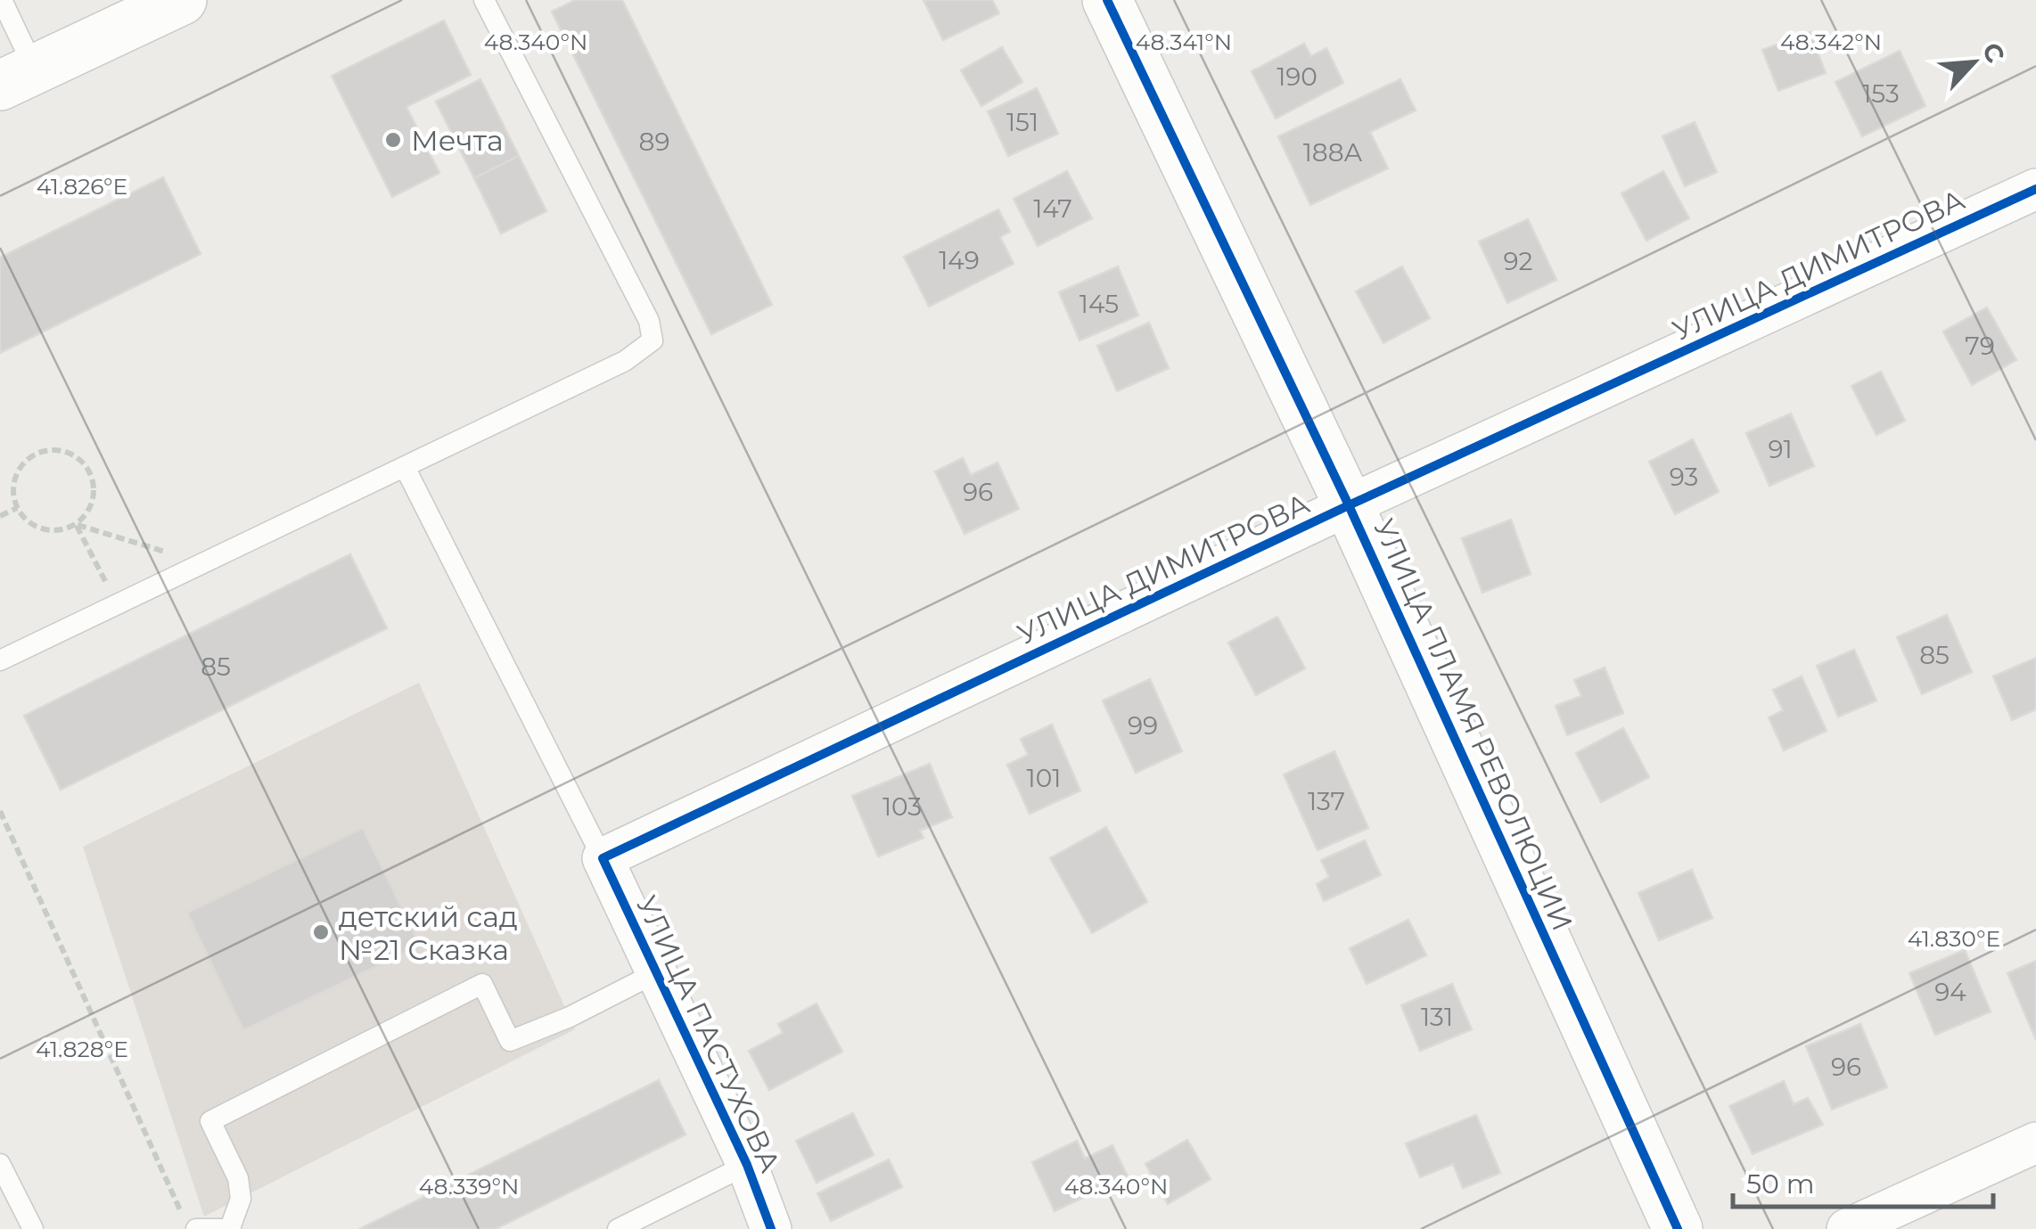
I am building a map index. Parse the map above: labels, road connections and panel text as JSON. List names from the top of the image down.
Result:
{
  "streets": {
    "street": ["УЛИЦА ДИМИТРОВА", "УЛИЦА ПЛАМЯ РЕВОЛЮЦИИ", "УЛИЦА ПАСТУХОВА"]
  },
  "crossings": [
    ["УЛИЦА ДИМИТРОВА", "УЛИЦА ПЛАМЯ РЕВОЛЮЦИИ"],
    ["УЛИЦА ДИМИТРОВА", "УЛИЦА ПАСТУХОВА"]
  ],
  "places": ["Мечта", "детский сад №21 Сказка"],
  "house_numbers": [
    "190",
    "153",
    "151",
    "89",
    "188А",
    "147",
    "149",
    "92",
    "145",
    "79",
    "91",
    "93",
    "96",
    "85",
    "85",
    "99",
    "101",
    "137",
    "103",
    "94",
    "131",
    "96"
  ],
  "scale_bar": "50 m",
  "north": "top right",
  "coordinates": [
    "48.340°N",
    "48.341°N",
    "48.342°N",
    "41.826°E",
    "41.830°E",
    "41.828°E",
    "48.339°N"
  ]
}
